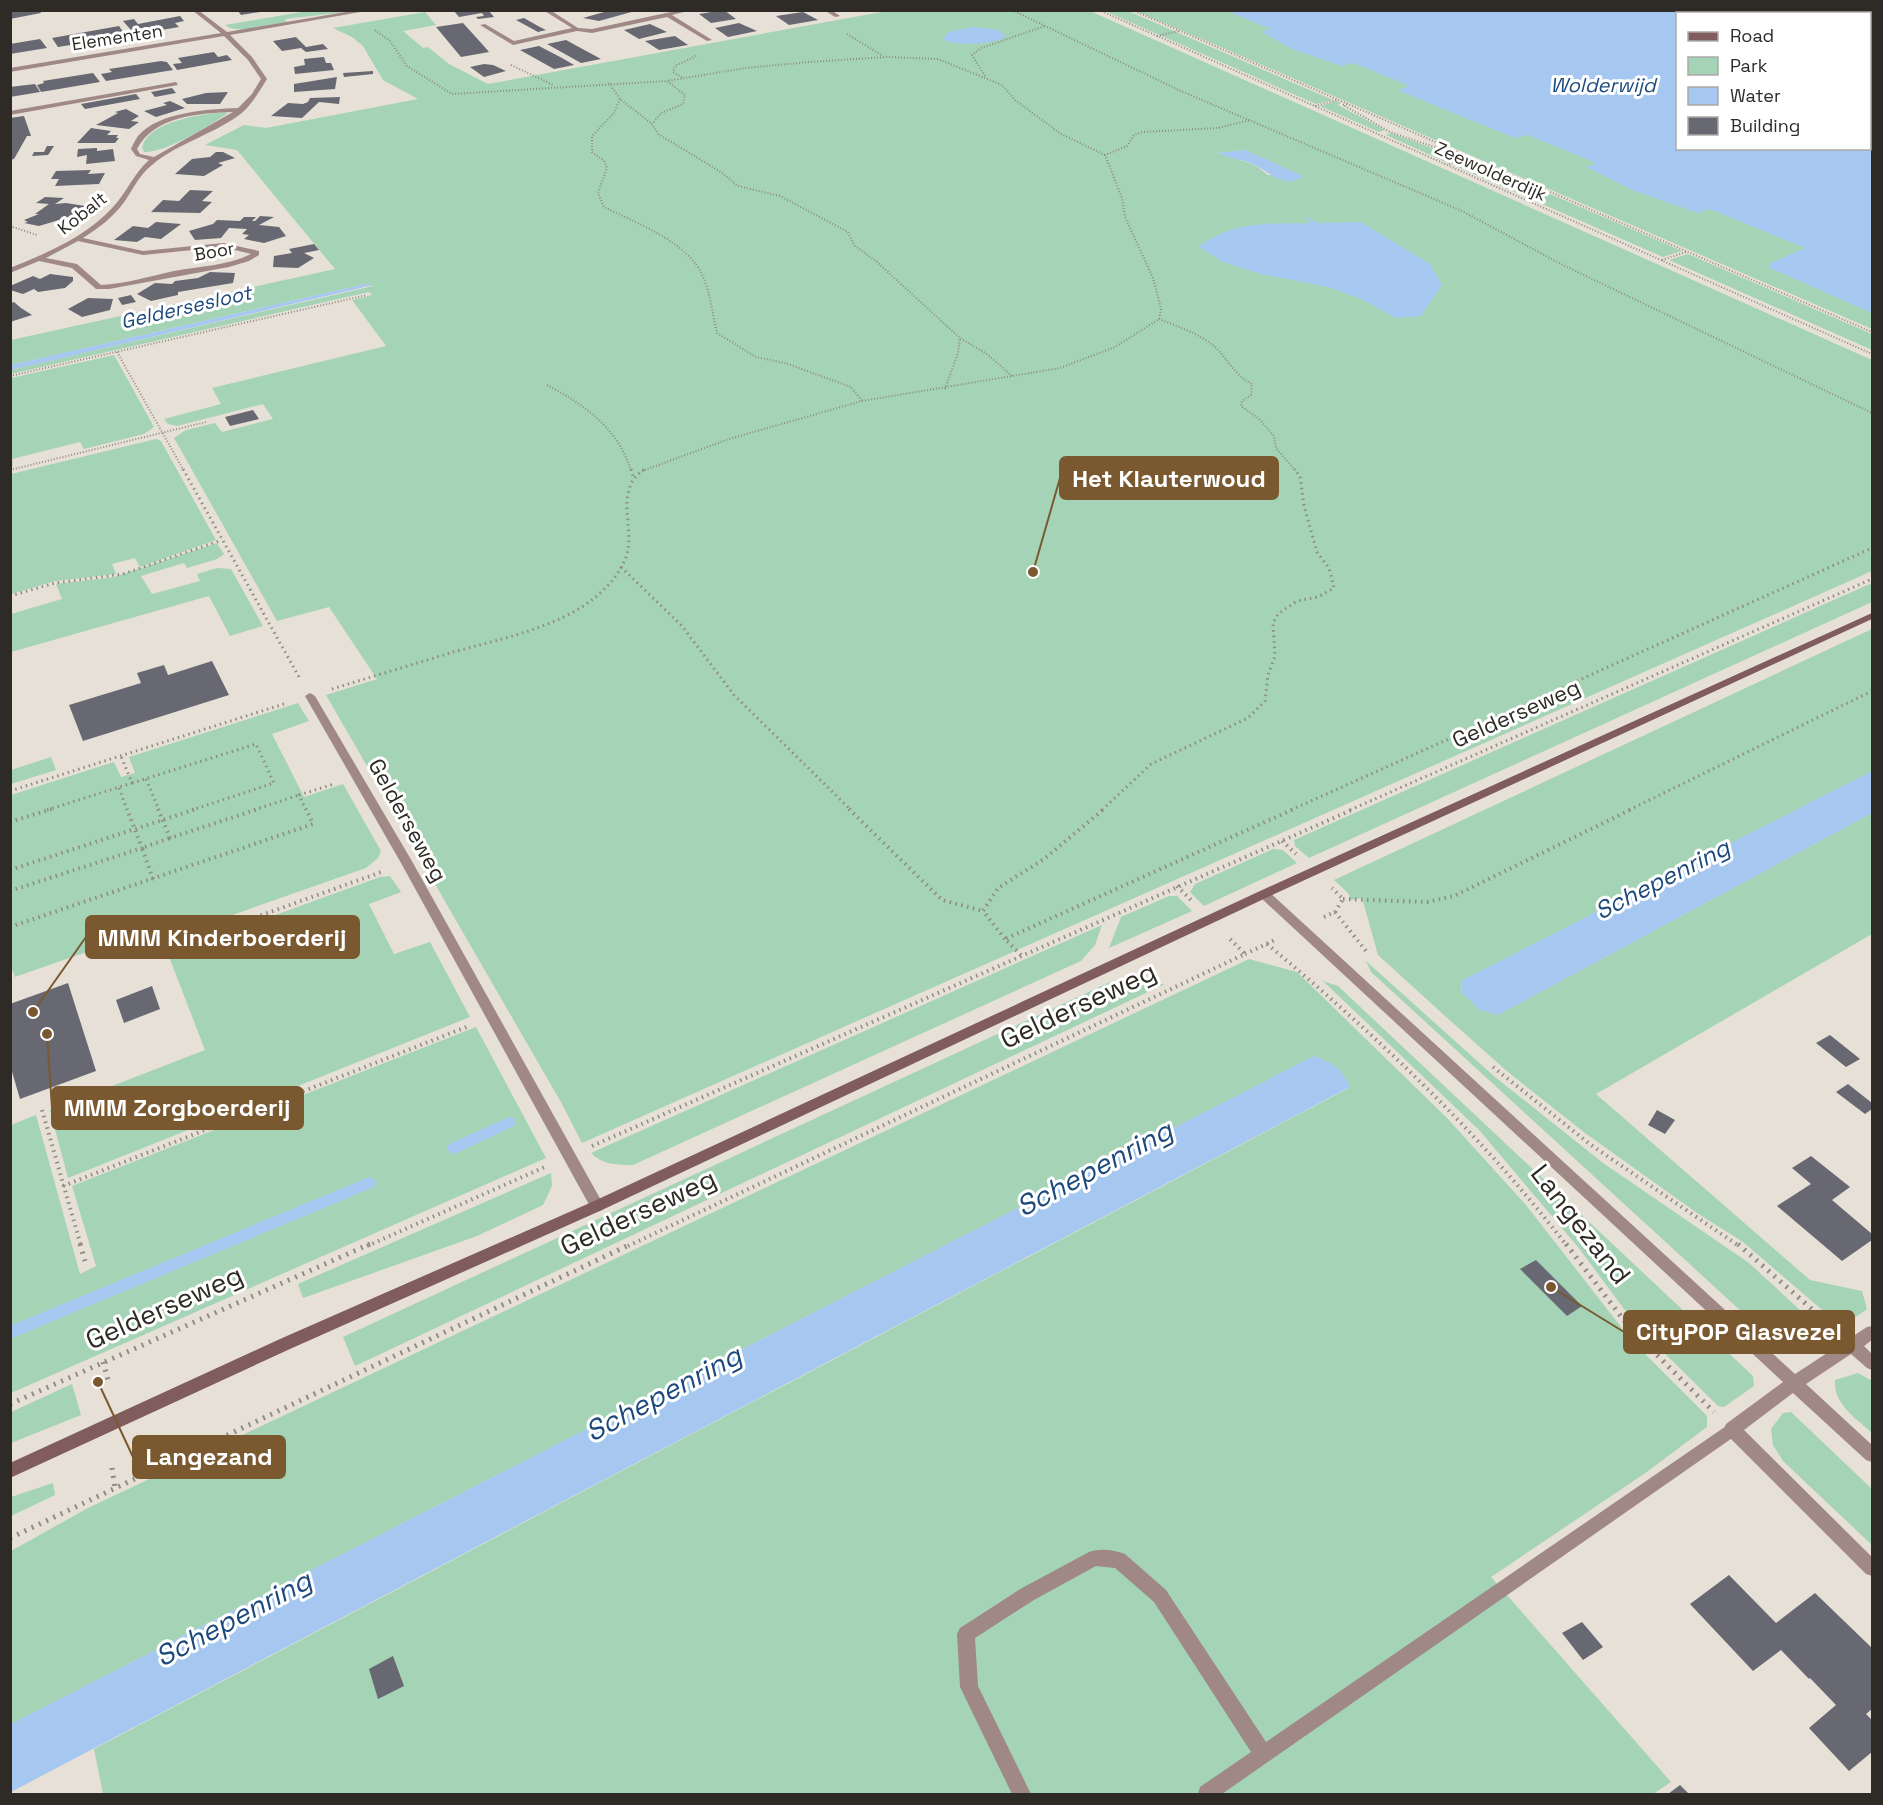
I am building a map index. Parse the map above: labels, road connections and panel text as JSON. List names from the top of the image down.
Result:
{
  "streets": {
    "street": [
      "Elementen",
      "Kobalt",
      "Boor",
      "Gelderseweg",
      "Langezand"
    ],
    "path": ["Zeewolderdijk"]
  },
  "crossings": [
    ["Elementen", "Kobalt"],
    ["Kobalt", "Boor"],
    ["Gelderseweg", "Langezand"]
  ],
  "water": ["Wolderwijd", "Geldersesloot", "Schepenring"],
  "places": [
    "Het Klauterwoud",
    "MMM Kinderboerderij",
    "MMM Zorgboerderij",
    "CityPOP Glasvezel",
    "Langezand"
  ],
  "legend": [
    "Road",
    "Park",
    "Water",
    "Building"
  ]
}
